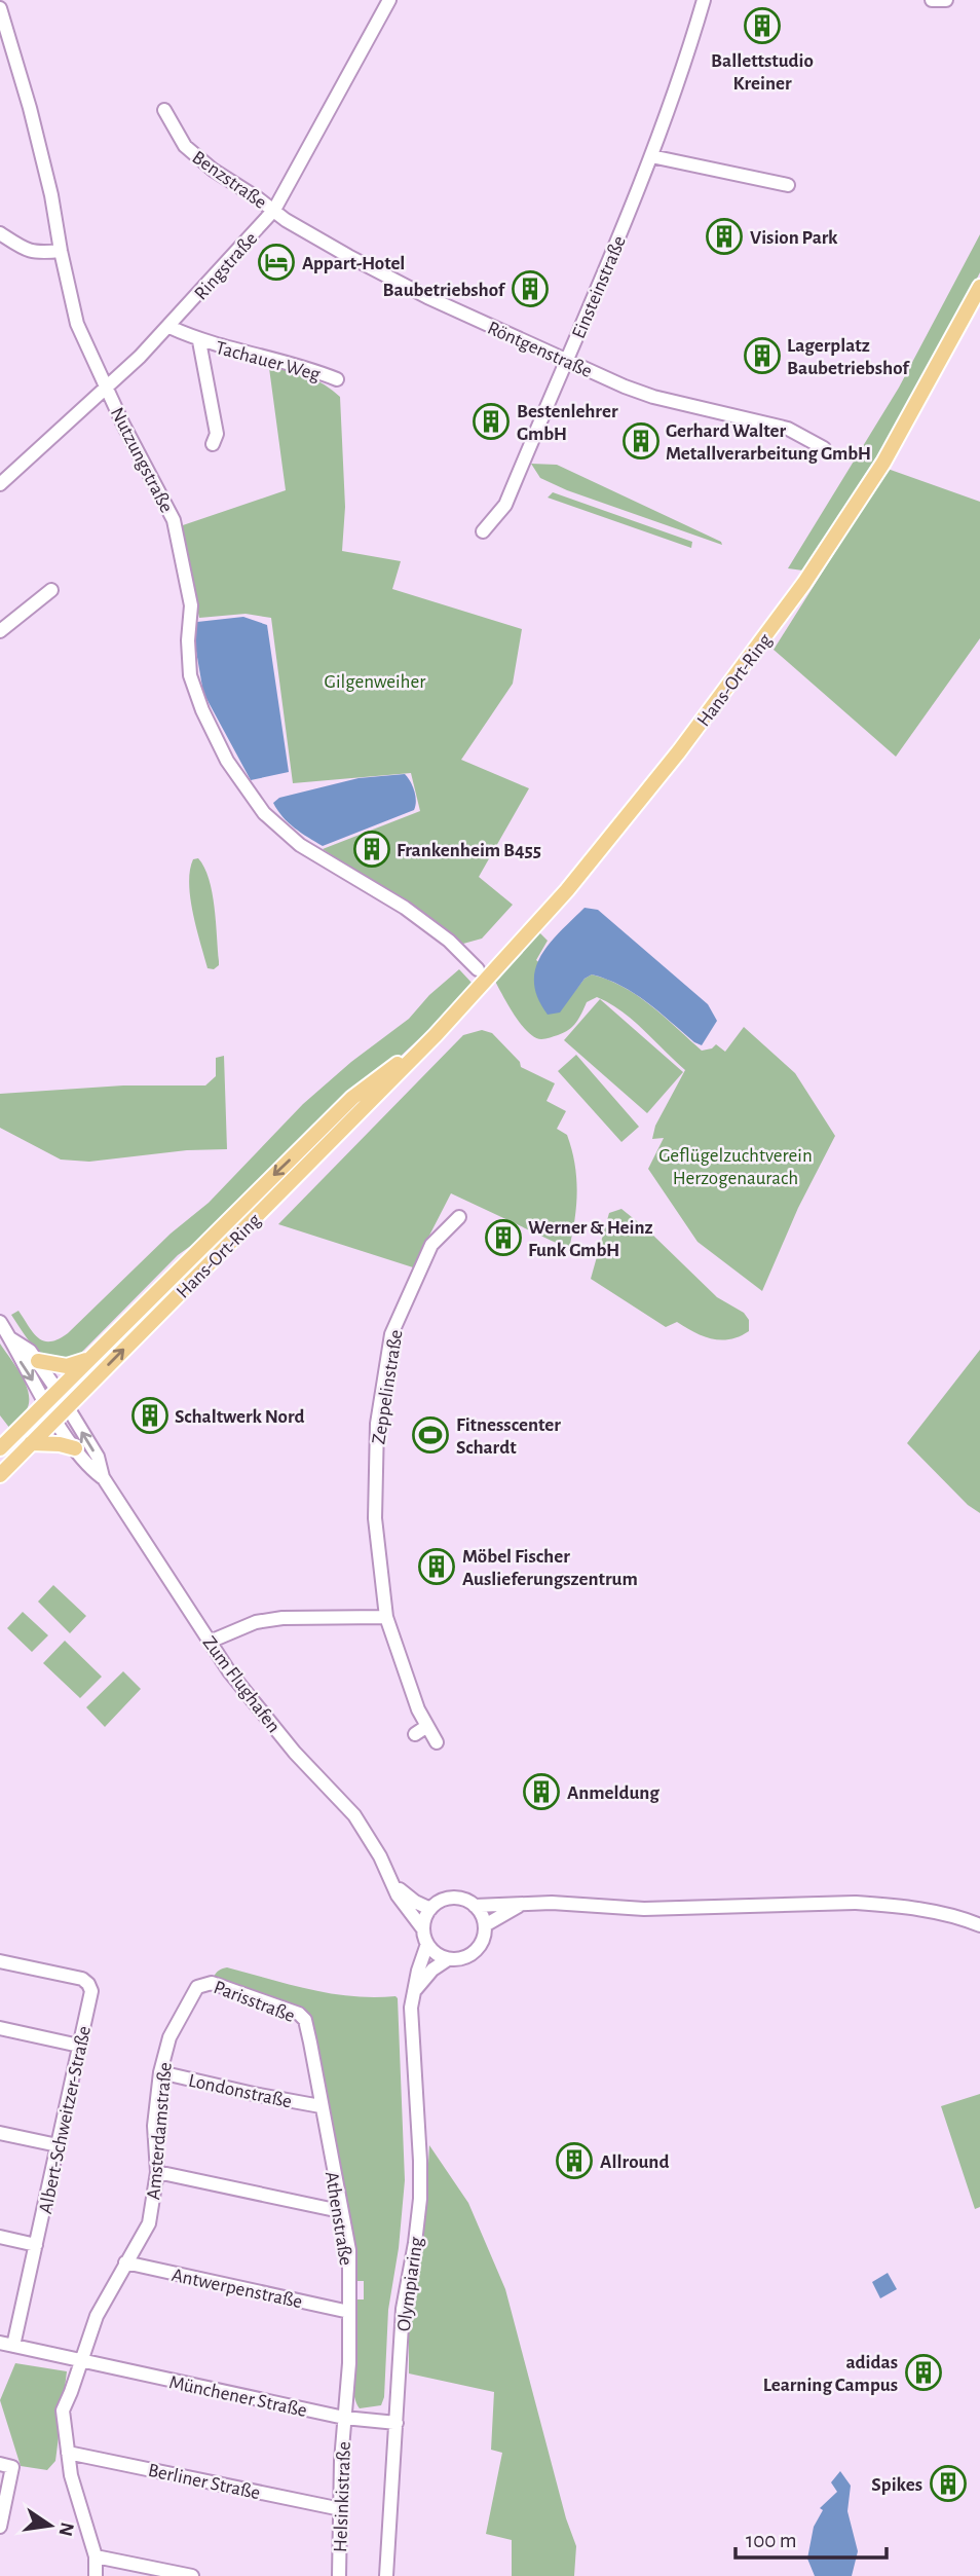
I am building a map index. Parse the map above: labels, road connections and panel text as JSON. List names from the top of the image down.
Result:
{
  "streets": {
    "main road": ["Hans-Ort-Ring"],
    "street": [
      "Benzstraße",
      "Ringstraße",
      "Einsteinstraße",
      "Röntgenstraße",
      "Tachauer Weg",
      "Nutzungstraße",
      "Zeppelinstraße",
      "Zum Flughafen",
      "Parisstraße",
      "Londonstraße",
      "Albert-Schweitzer-Straße",
      "Amsterdamstraße",
      "Athenstraße",
      "Olympiaring",
      "Antwerpenstraße",
      "Münchener Straße",
      "Berliner Straße",
      "Helsinkistraße"
    ]
  },
  "crossings": [
    ["Benzstraße", "Ringstraße"],
    ["Benzstraße", "Röntgenstraße"],
    ["Ringstraße", "Röntgenstraße"],
    ["Ringstraße", "Tachauer Weg"],
    ["Ringstraße", "Nutzungstraße"],
    ["Einsteinstraße", "Röntgenstraße"],
    ["Hans-Ort-Ring", "Zum Flughafen"],
    ["Zum Flughafen", "Olympiaring"],
    ["Parisstraße", "Amsterdamstraße"],
    ["Parisstraße", "Athenstraße"],
    ["Londonstraße", "Amsterdamstraße"],
    ["Londonstraße", "Athenstraße"],
    ["Albert-Schweitzer-Straße", "Münchener Straße"],
    ["Amsterdamstraße", "Antwerpenstraße"],
    ["Amsterdamstraße", "Münchener Straße"],
    ["Amsterdamstraße", "Berliner Straße"],
    ["Athenstraße", "Antwerpenstraße"],
    ["Athenstraße", "Münchener Straße"],
    ["Athenstraße", "Helsinkistraße"],
    ["Olympiaring", "Münchener Straße"],
    ["Münchener Straße", "Helsinkistraße"],
    ["Berliner Straße", "Helsinkistraße"]
  ],
  "parks": ["Gilgenweiher", "Geflügelzuchtverein Herzogenaurach"],
  "places": {
    "building": [
      "Ballettstudio Kreiner",
      "Vision Park",
      "Baubetriebshof",
      "Lagerplatz Baubetriebshof",
      "Bestenlehrer GmbH",
      "Gerhard Walter Metallverarbeitung GmbH",
      "Frankenheim B455",
      "Werner & Heinz Funk GmbH",
      "Schaltwerk Nord",
      "Möbel Fischer Auslieferungszentrum",
      "Anmeldung",
      "Allround",
      "adidas Learning Campus",
      "Spikes"
    ],
    "hotel": ["Appart-Hotel"],
    "sports": ["Fitnesscenter Schardt"]
  },
  "scale_bar": "100 m",
  "north": "right"
}
